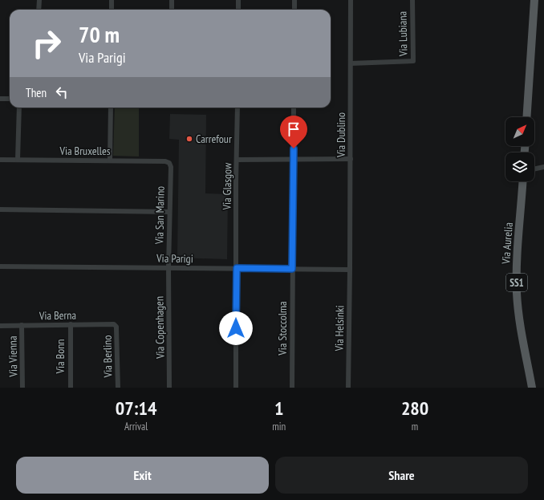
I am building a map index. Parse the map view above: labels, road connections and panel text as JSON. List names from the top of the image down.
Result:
{
  "streets": {
    "main road": ["Via Aurelia", "SS1"],
    "street": [
      "Via Lubiana",
      "Via Dublino",
      "Via Bruxelles",
      "Via Glasgow",
      "Via San Marino",
      "Via Parigi",
      "Via Berna",
      "Via Copenhagen",
      "Via Stoccolma",
      "Via Helsinki",
      "Via Vienna",
      "Via Bonn",
      "Via Berlino"
    ]
  },
  "crossings": [
    ["Via Lubiana", "Via Dublino"],
    ["Via Dublino", "Via Parigi"],
    ["Via Dublino", "Via Helsinki"],
    ["Via Bruxelles", "Via San Marino"],
    ["Via Glasgow", "Via Parigi"],
    ["Via San Marino", "Via Parigi"],
    ["Via San Marino", "Via Copenhagen"],
    ["Via Parigi", "Via Copenhagen"],
    ["Via Parigi", "Via Stoccolma"],
    ["Via Parigi", "Via Helsinki"],
    ["Via Berna", "Via Vienna"],
    ["Via Berna", "Via Bonn"],
    ["Via Berna", "Via Berlino"]
  ],
  "places": ["Carrefour"],
  "north": "top right",
  "page": {
    "turn": ["70 m", "Via Parigi"],
    "then": "Then",
    "eta": [
      "07:14",
      "Arrival",
      "1",
      "min",
      "280",
      "m"
    ],
    "buttons": ["Exit", "Share"]
  }
}
